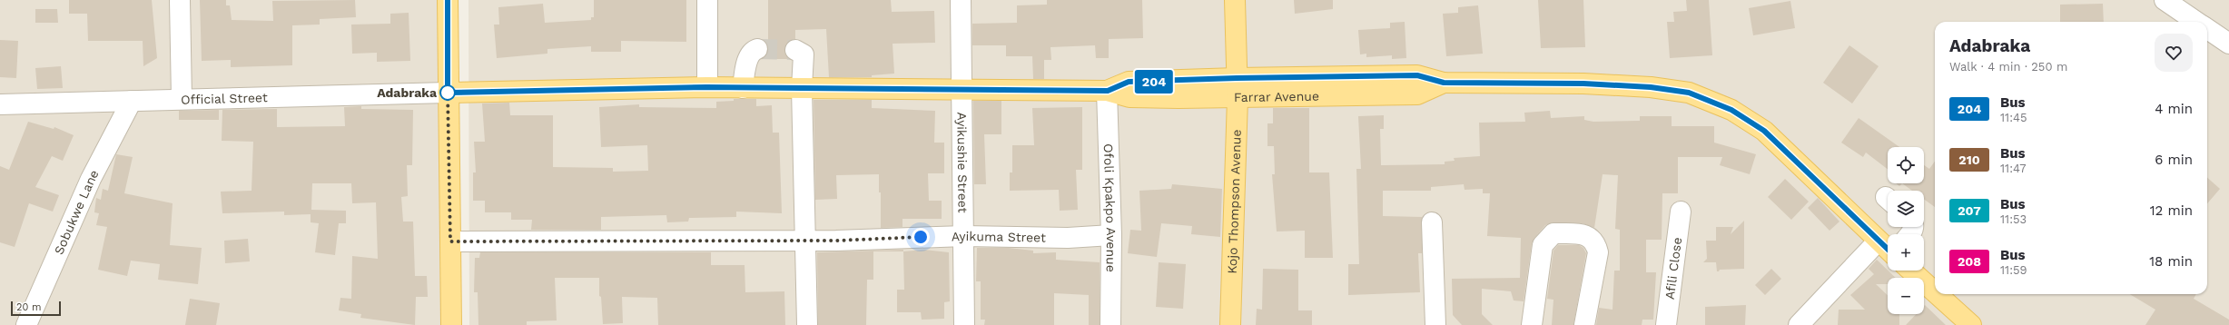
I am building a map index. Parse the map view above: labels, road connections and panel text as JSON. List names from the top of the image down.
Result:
{
  "streets": {
    "main road": ["Farrar Avenue", "Kojo Thompson Avenue"],
    "street": [
      "Official Street",
      "Ayikushie Street",
      "Ofoli Kpakpo Avenue",
      "Sobukwe Lane",
      "Ayikuma Street",
      "Afili Close"
    ]
  },
  "crossings": [
    ["Farrar Avenue", "Official Street"],
    ["Farrar Avenue", "Ayikushie Street"],
    ["Farrar Avenue", "Kojo Thompson Avenue"],
    ["Farrar Avenue", "Ofoli Kpakpo Avenue"],
    ["Official Street", "Sobukwe Lane"],
    ["Ayikushie Street", "Ayikuma Street"],
    ["Ofoli Kpakpo Avenue", "Ayikuma Street"]
  ],
  "places": ["Adabraka"],
  "lines": ["bus line 204"],
  "scale_bar": "20 m",
  "page": {
    "on_map": "204",
    "heading": ["Adabraka", "Walk · 4 min · 250 m"],
    "list": [
      {
        "mark": "204",
        "name": "Bus",
        "note": "11:45",
        "value": "4 min"
      },
      {
        "mark": "210",
        "name": "Bus",
        "note": "11:47",
        "value": "6 min"
      },
      {
        "mark": "207",
        "name": "Bus",
        "note": "11:53",
        "value": "12 min"
      },
      {
        "mark": "208",
        "name": "Bus",
        "note": "11:59",
        "value": "18 min"
      }
    ],
    "map_buttons": ["+", "−"],
    "scale": "20 m"
  }
}
